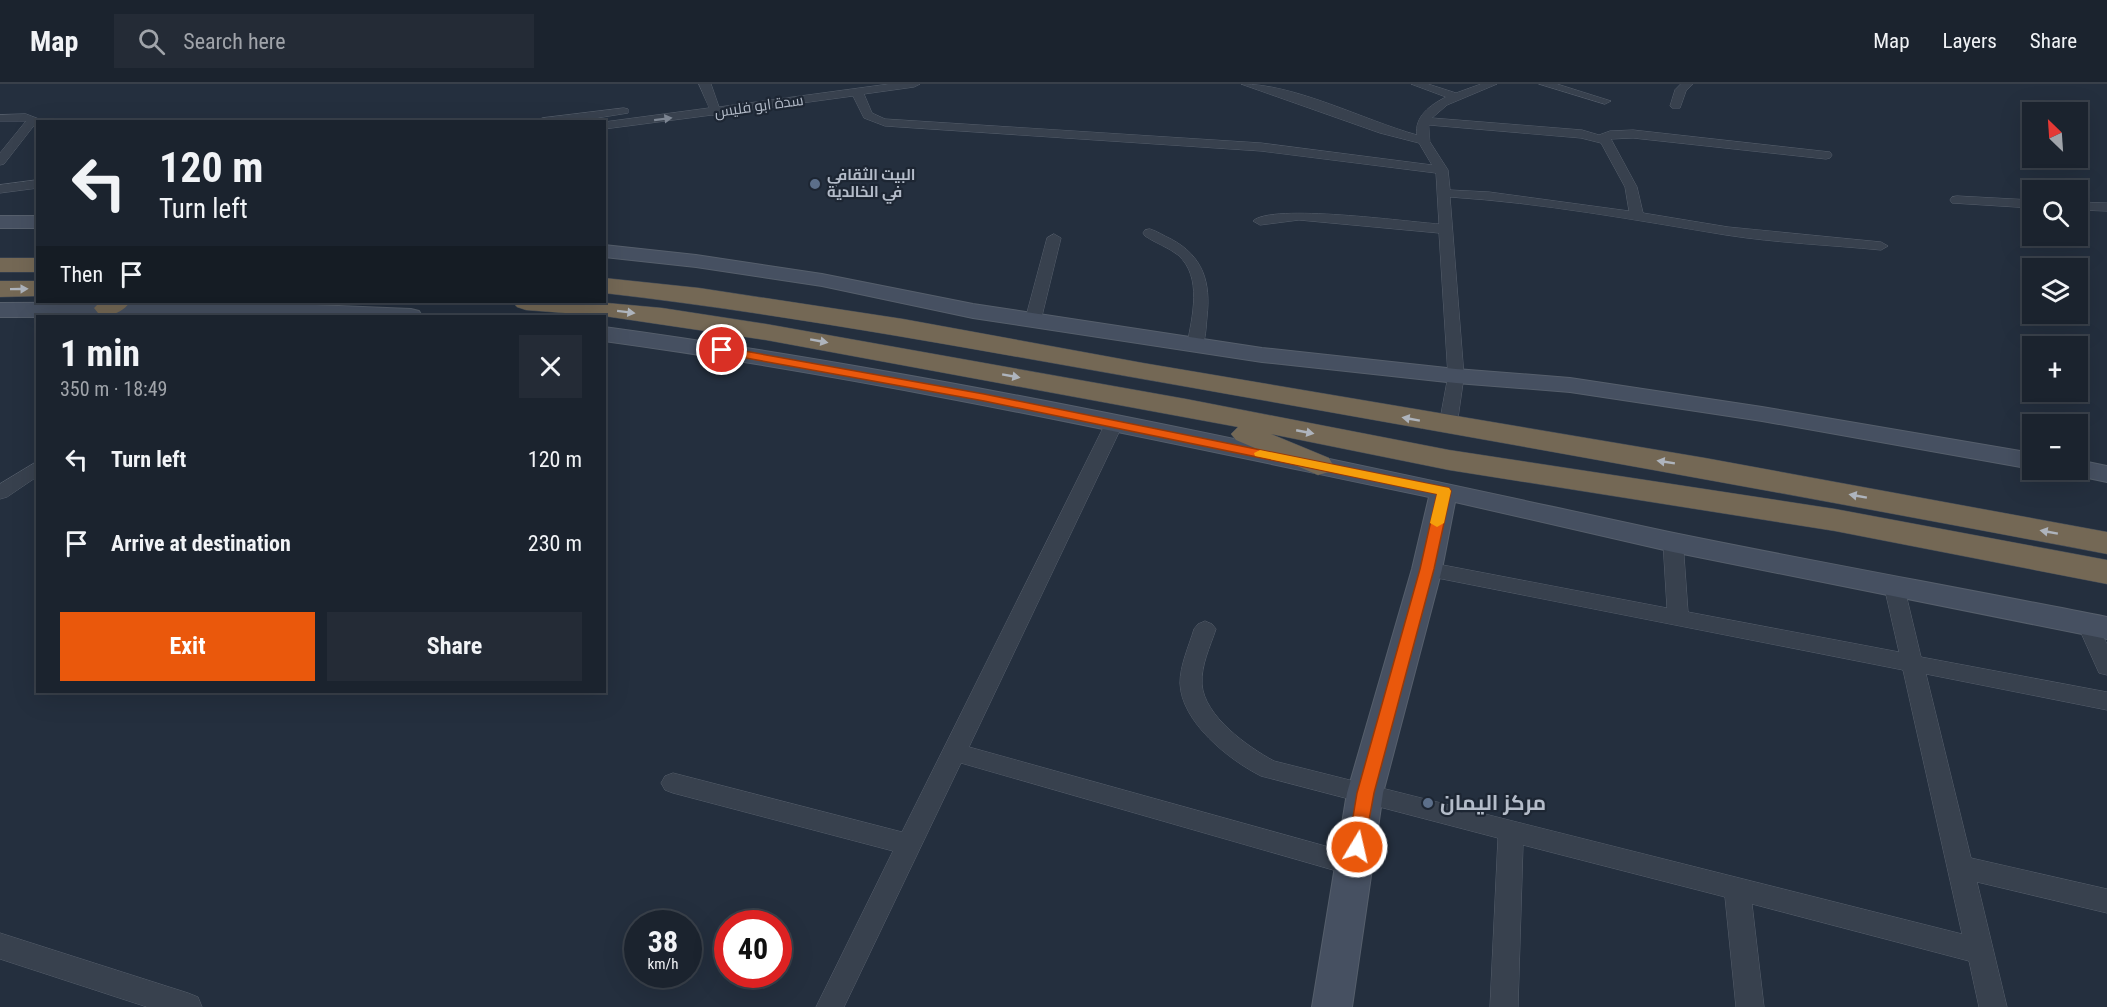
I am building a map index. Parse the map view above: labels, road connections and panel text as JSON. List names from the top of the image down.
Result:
{
  "streets": {
    "street": ["سدة ابو فليس"]
  },
  "places": ["البيت الثقافي في الخالدية", "مركز اليمان"],
  "north": "top left",
  "page": {
    "header": "Map",
    "search": "Search here",
    "nav": ["Map", "Layers", "Share"],
    "map_buttons": ["+", "−"],
    "turn": ["120 m", "Turn left"],
    "then": "Then",
    "heading": ["1 min", "350 m · 18:49"],
    "list": [
      {
        "name": "Turn left",
        "value": "120 m"
      },
      {
        "name": "Arrive at destination",
        "value": "230 m"
      }
    ],
    "buttons": ["Exit", "Share"],
    "speed": "38 km/h",
    "limit": "40"
  }
}
